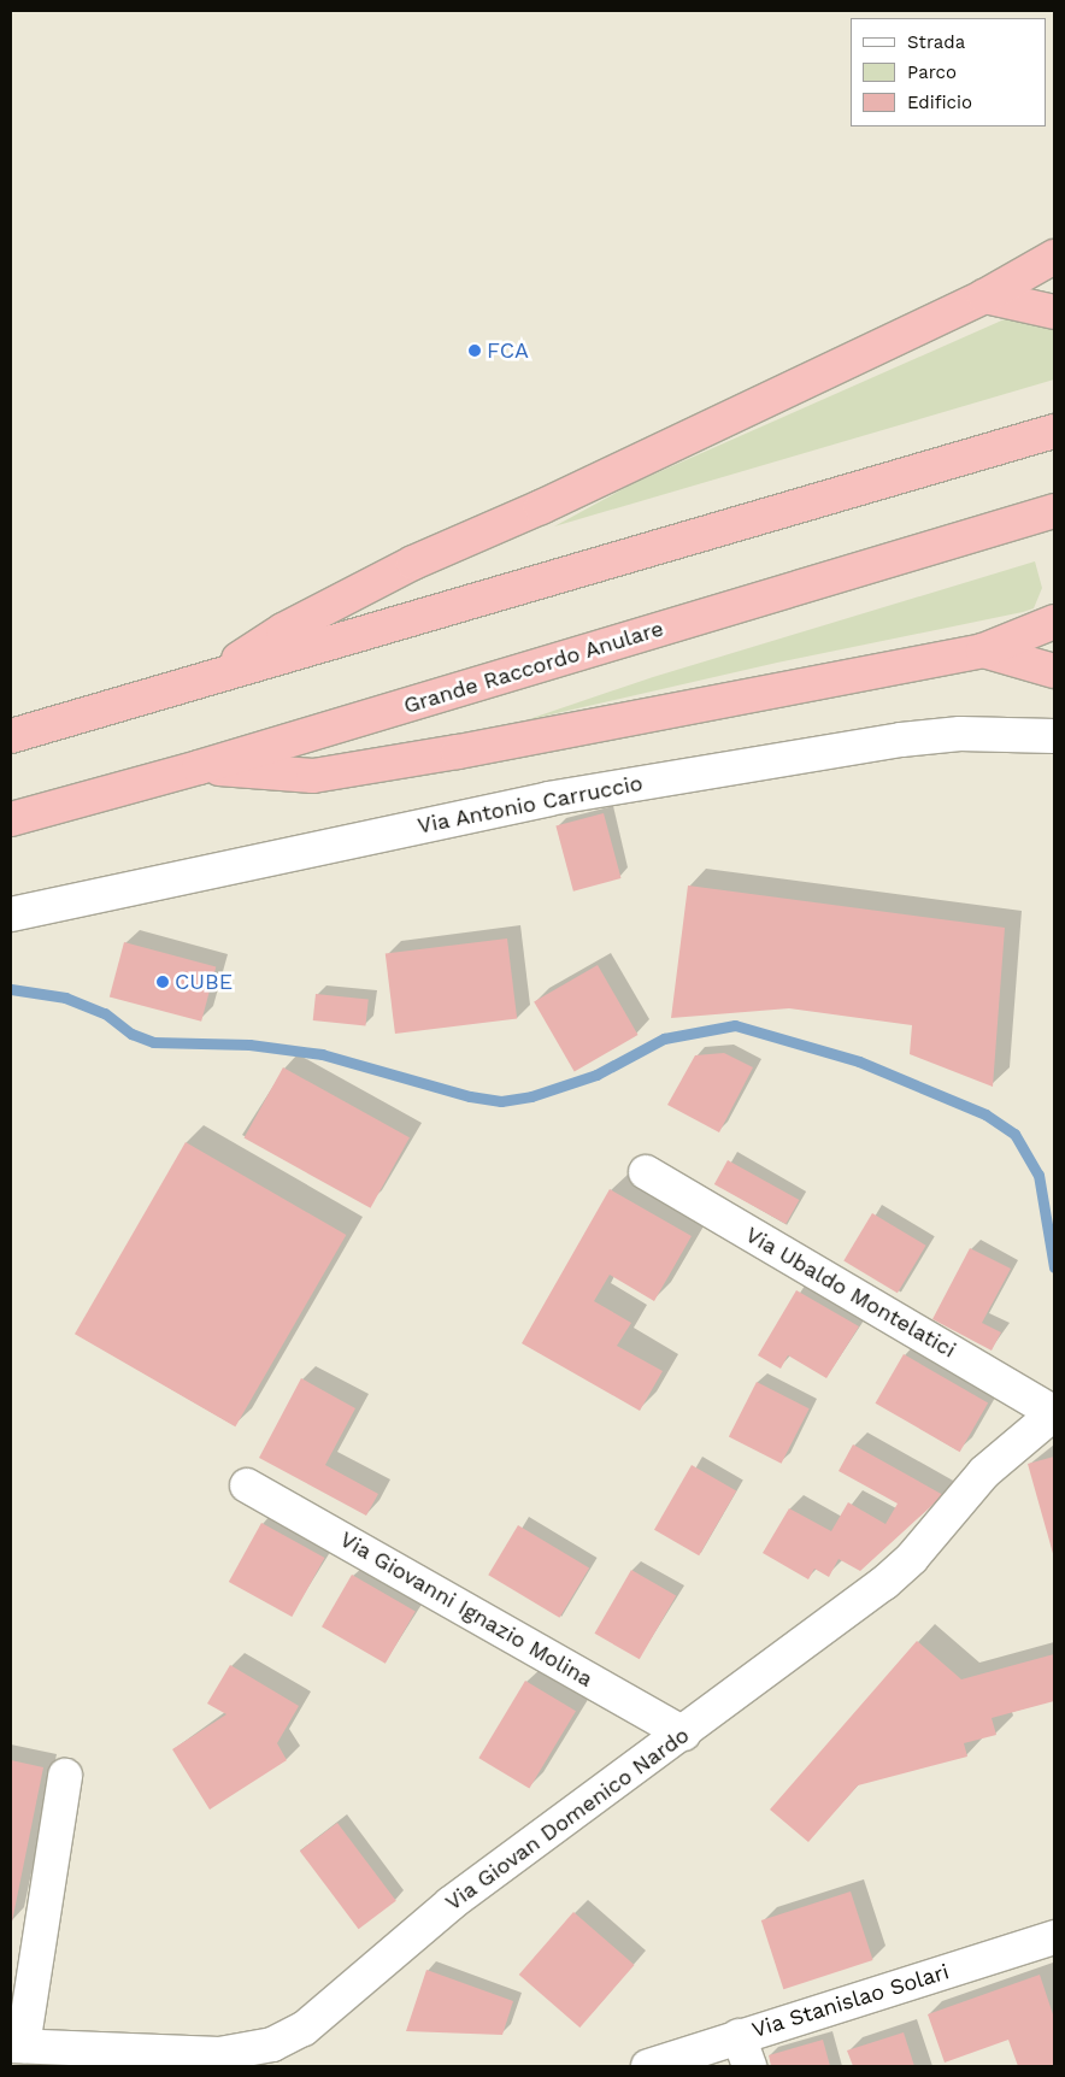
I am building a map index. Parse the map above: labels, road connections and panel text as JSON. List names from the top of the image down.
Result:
{
  "streets": {
    "highway": ["Grande Raccordo Anulare"],
    "street": [
      "Via Antonio Carruccio",
      "Via Ubaldo Montelatici",
      "Via Giovanni Ignazio Molina",
      "Via Giovan Domenico Nardo",
      "Via Stanislao Solari"
    ]
  },
  "crossings": [
    ["Via Ubaldo Montelatici", "Via Giovan Domenico Nardo"],
    ["Via Giovanni Ignazio Molina", "Via Giovan Domenico Nardo"]
  ],
  "places": ["FCA", "CUBE"],
  "legend": ["Strada", "Parco", "Edificio"]
}
